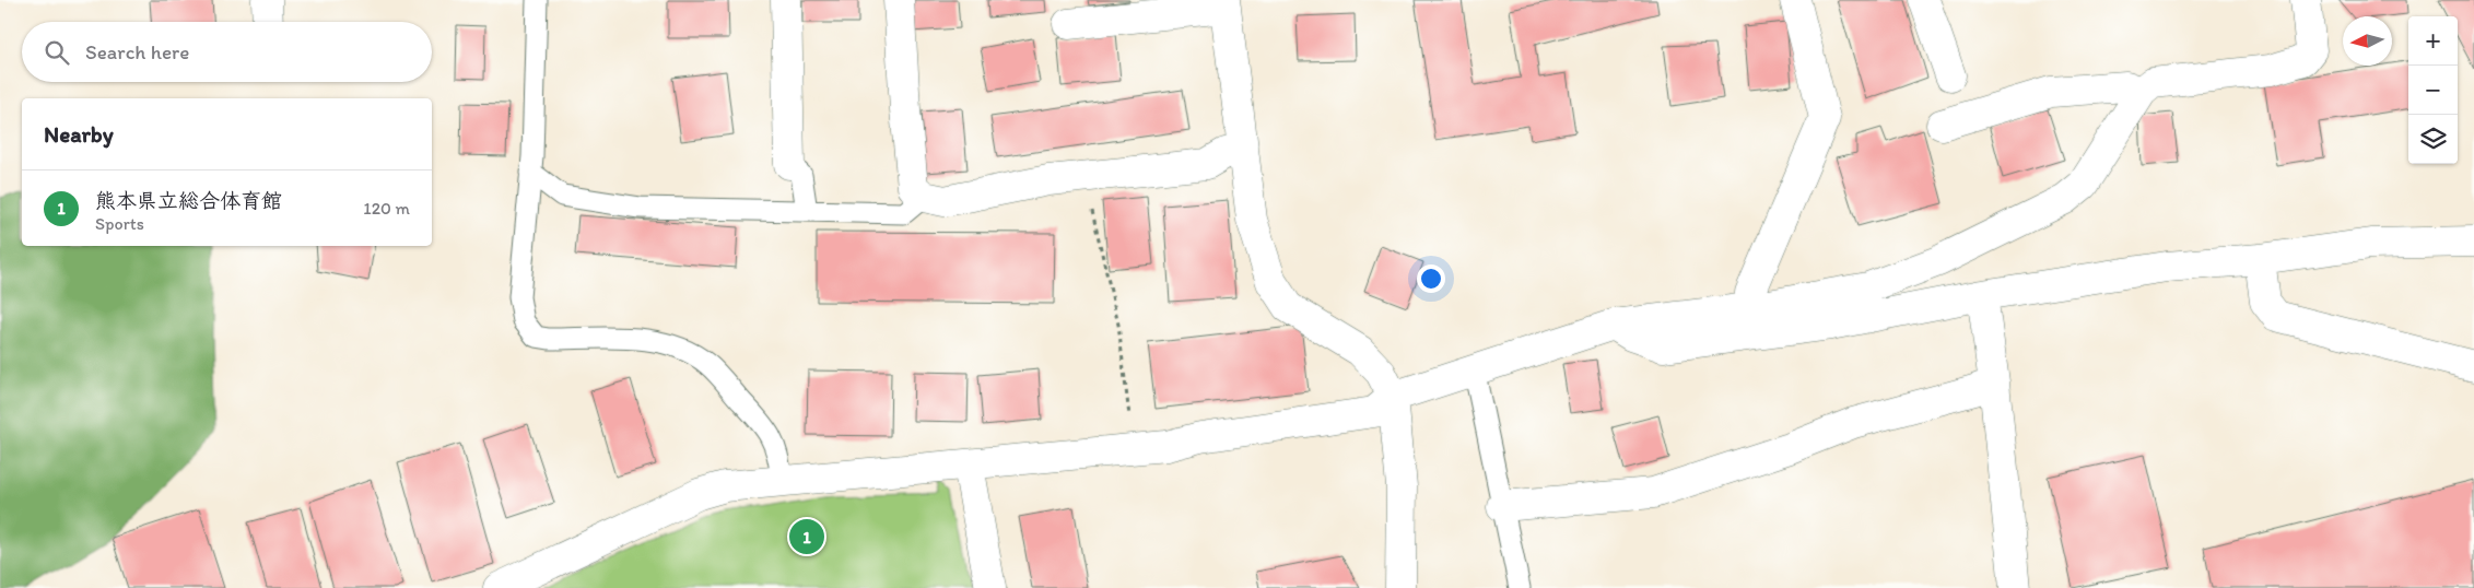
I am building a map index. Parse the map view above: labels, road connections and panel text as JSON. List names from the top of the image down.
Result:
{
  "north": "left",
  "page": {
    "map_buttons": ["+", "−"],
    "search": "Search here",
    "heading": "Nearby",
    "list": [
      {
        "mark": "1",
        "name": "熊本県立総合体育館",
        "note": "Sports",
        "value": "120 m"
      }
    ],
    "pins": "1"
  }
}
